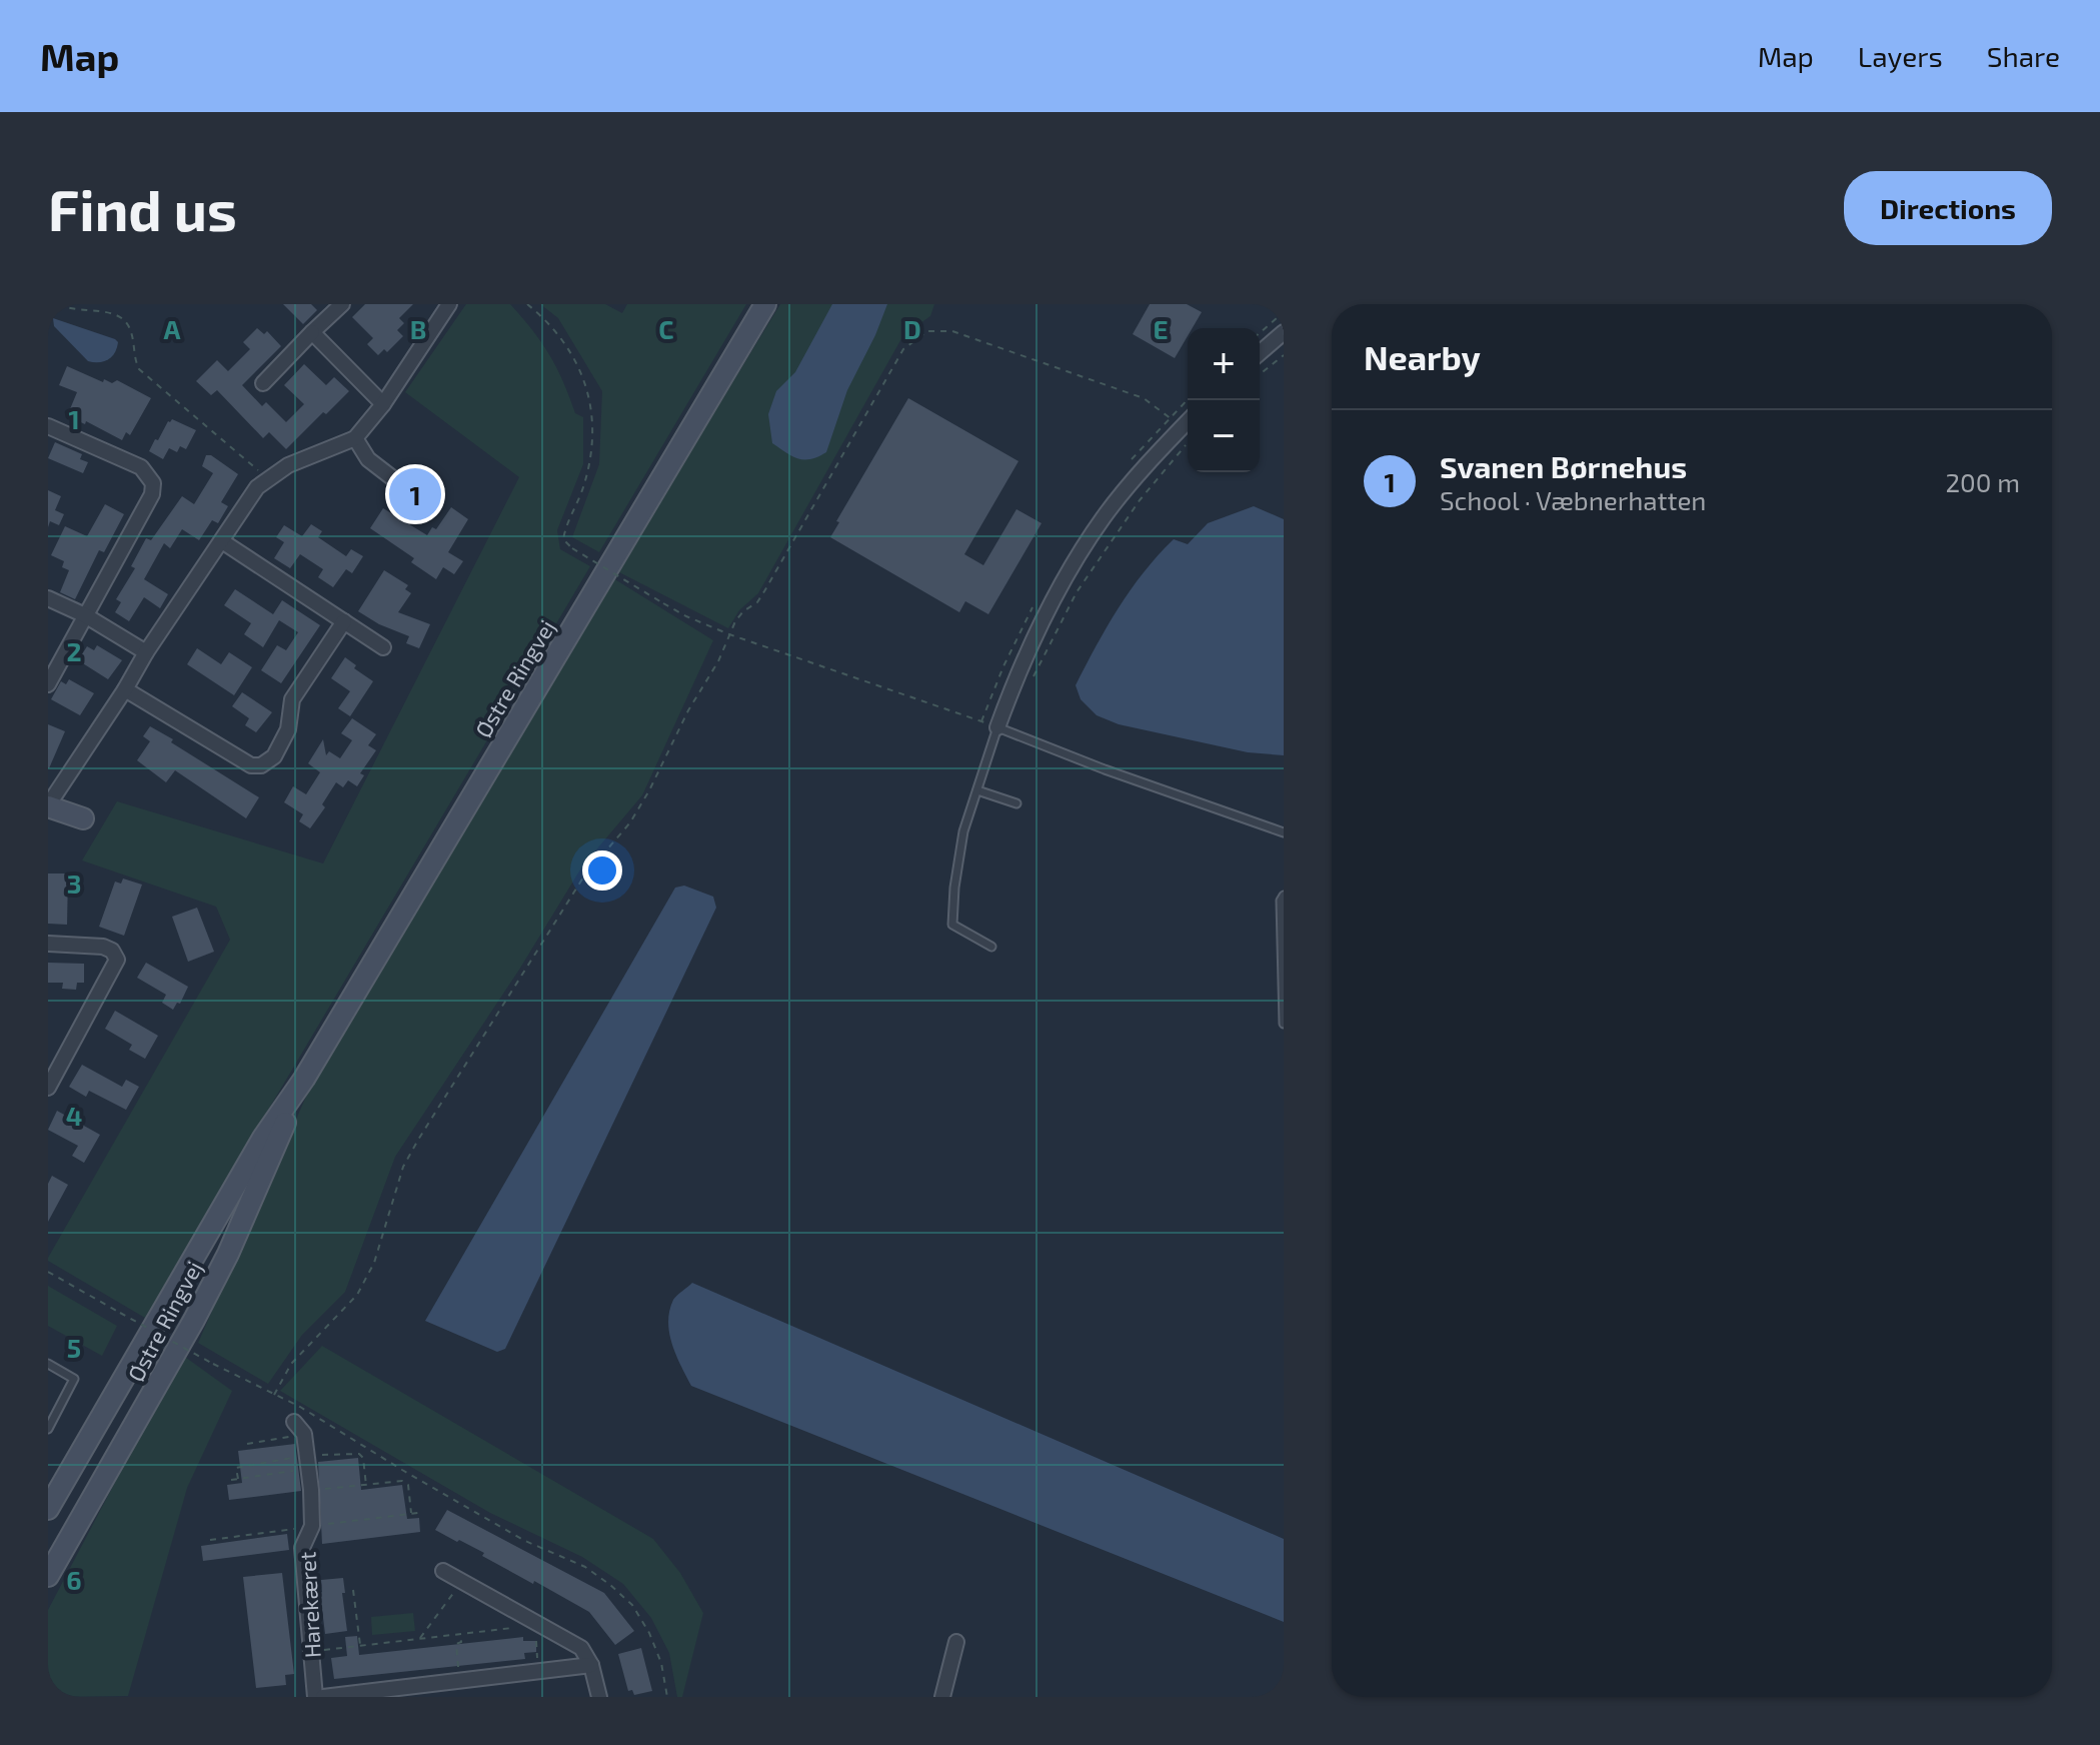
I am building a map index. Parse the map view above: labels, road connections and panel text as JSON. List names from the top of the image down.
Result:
{
  "streets": {
    "main road": ["Østre Ringvej"],
    "street": ["Harekæret"]
  },
  "page": {
    "header": "Map",
    "nav": ["Map", "Layers", "Share"],
    "buttons": "Directions",
    "title": "Find us",
    "heading": "Nearby",
    "map_buttons": ["+", "−"],
    "list": [
      {
        "mark": "1",
        "name": "Svanen Børnehus",
        "note": "School · Væbnerhatten",
        "value": "200 m"
      }
    ],
    "pins": "1"
  },
  "grid": {
    "columns": [
      "A",
      "B",
      "C",
      "D",
      "E"
    ],
    "rows": [
      "1",
      "2",
      "3",
      "4",
      "5",
      "6"
    ]
  }
}
